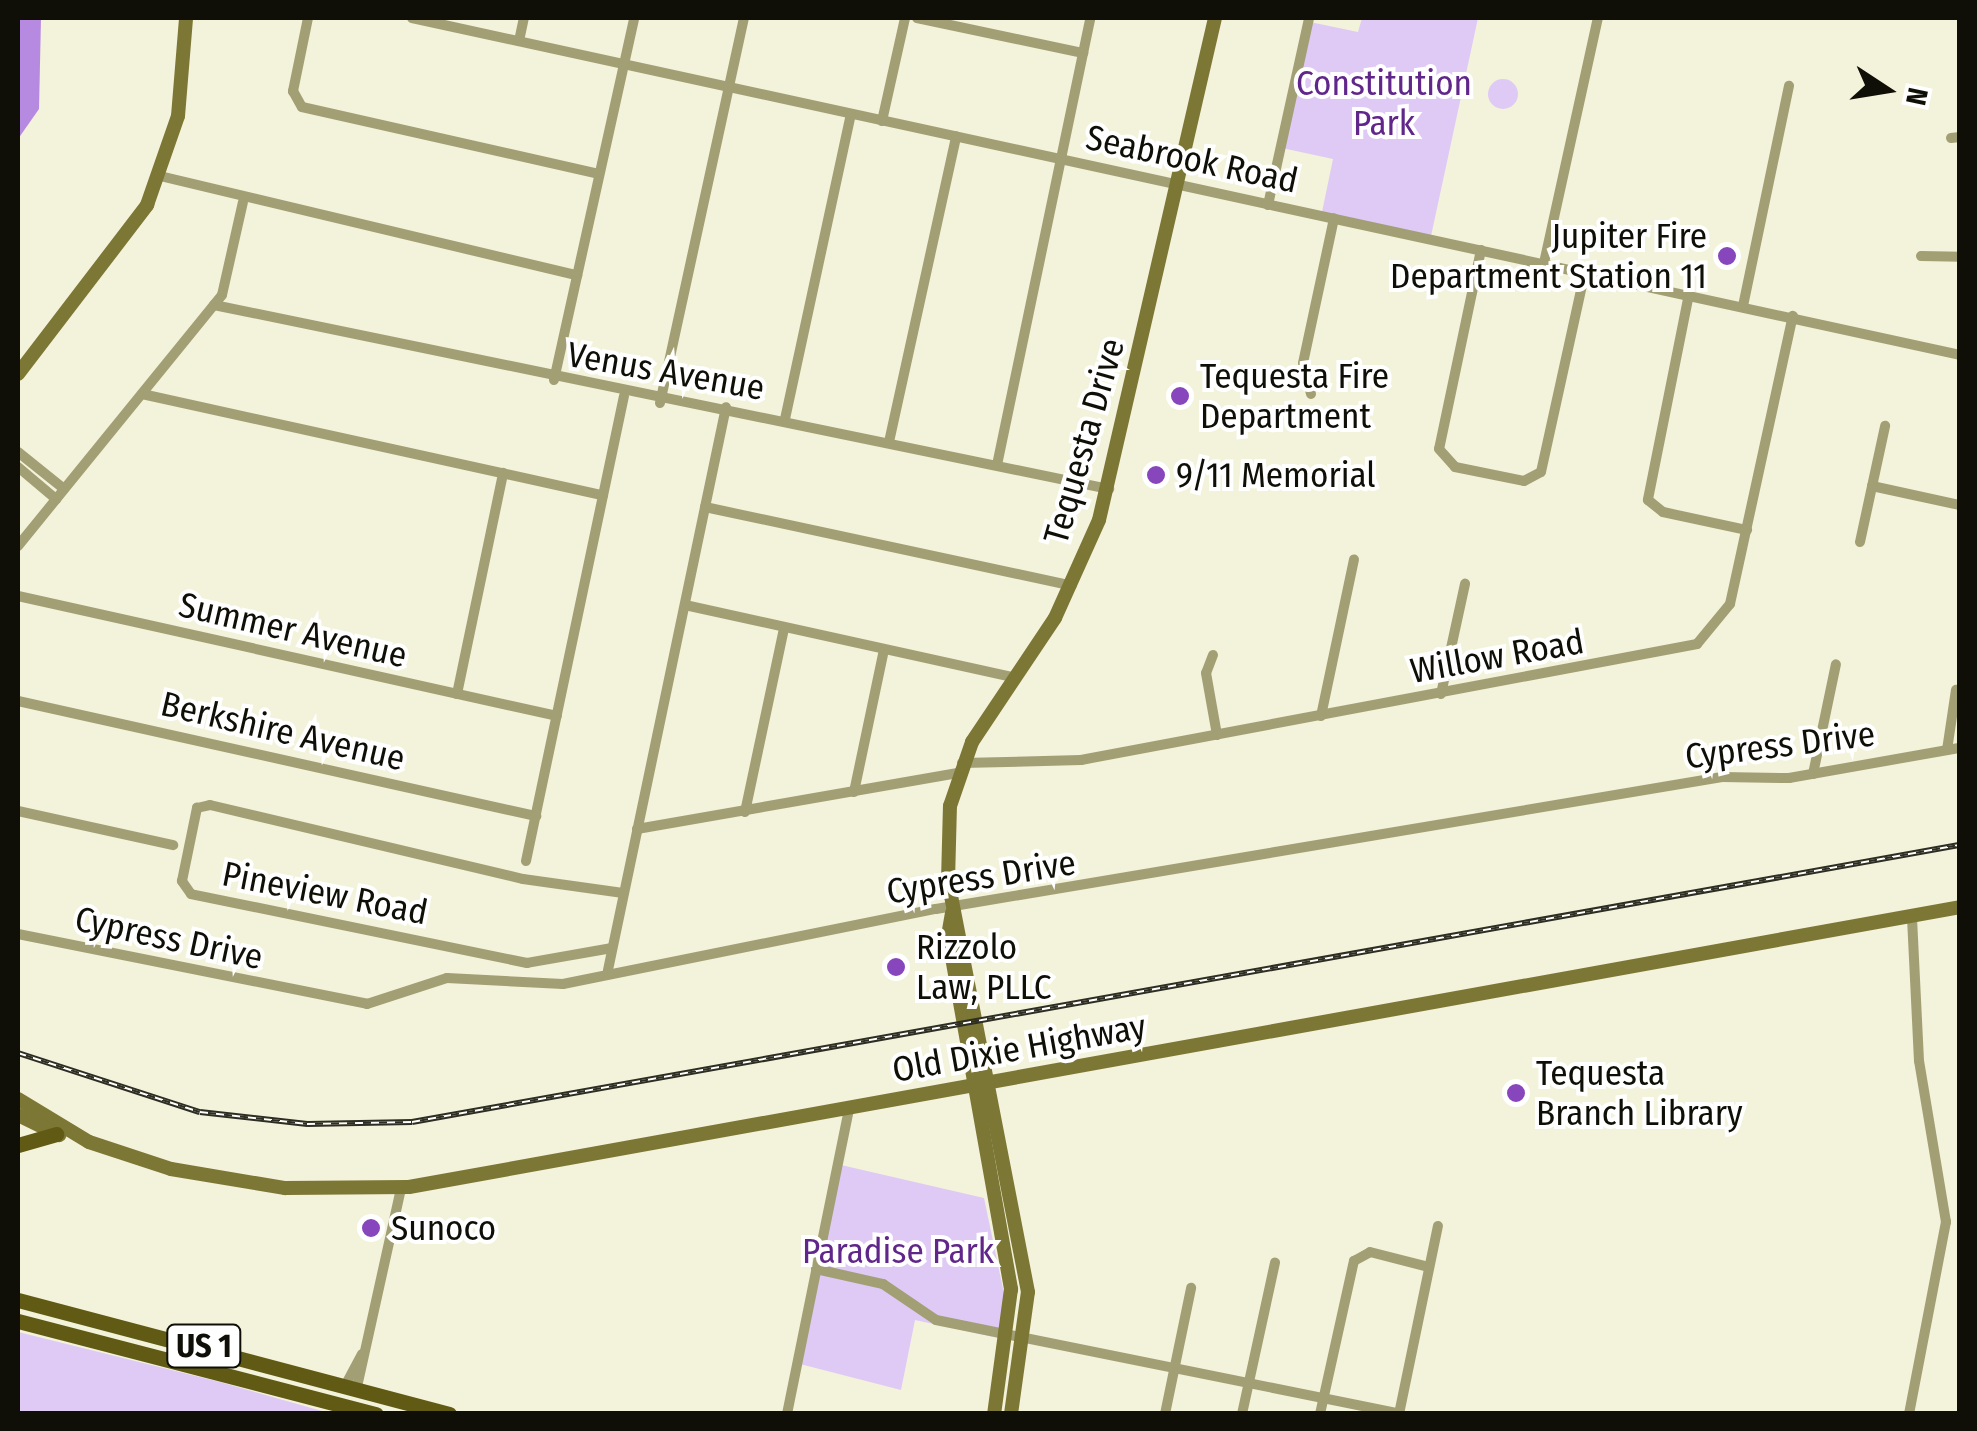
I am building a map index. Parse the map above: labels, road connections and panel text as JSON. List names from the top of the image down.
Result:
{
  "streets": {
    "main road": ["US 1"],
    "street": [
      "Seabrook Road",
      "Venus Avenue",
      "Tequesta Drive",
      "Summer Avenue",
      "Willow Road",
      "Berkshire Avenue",
      "Cypress Drive",
      "Pineview Road",
      "Old Dixie Highway"
    ]
  },
  "crossings": [
    ["Seabrook Road", "Tequesta Drive"],
    ["Seabrook Road", "Willow Road"],
    ["Venus Avenue", "Tequesta Drive"],
    ["Tequesta Drive", "Willow Road"],
    ["Tequesta Drive", "Cypress Drive"],
    ["Tequesta Drive", "Old Dixie Highway"]
  ],
  "parks": ["Constitution Park", "Paradise Park"],
  "places": [
    "Jupiter Fire Department Station 11",
    "Tequesta Fire Department",
    "9/11 Memorial",
    "Rizzolo Law, PLLC",
    "Tequesta Branch Library",
    "Sunoco"
  ],
  "north": "right"
}
